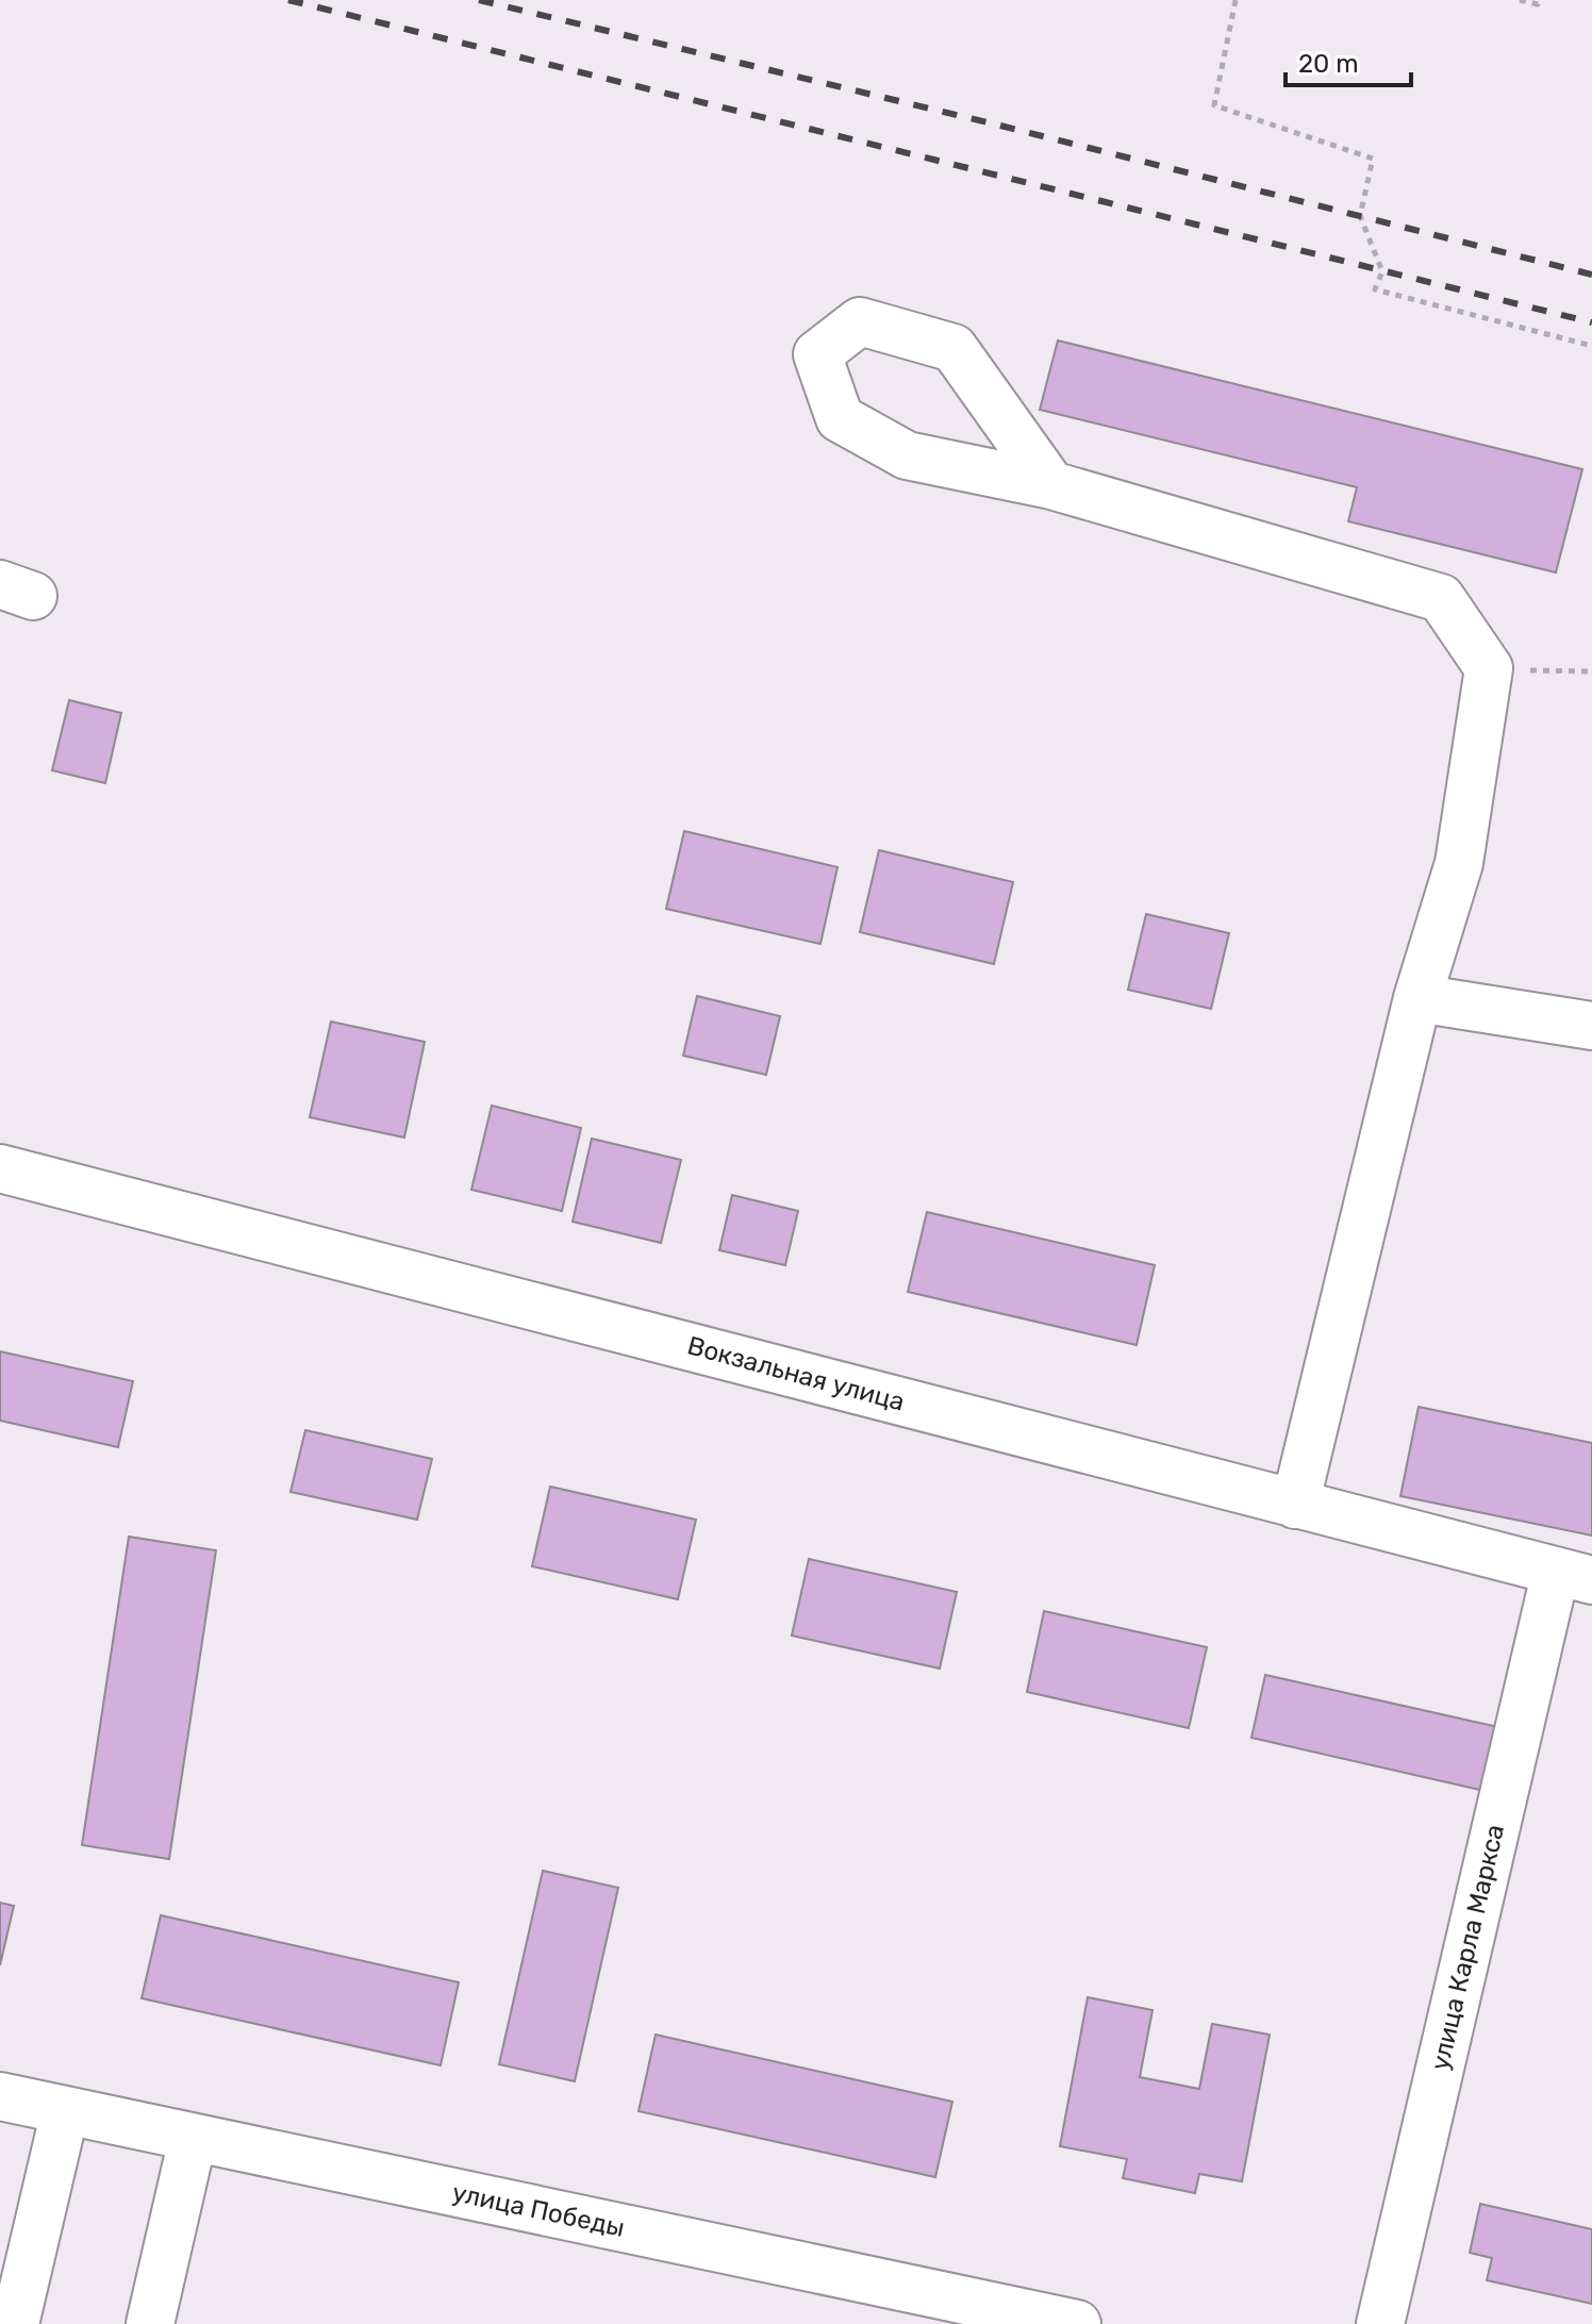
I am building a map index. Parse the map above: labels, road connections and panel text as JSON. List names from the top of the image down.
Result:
{
  "streets": {
    "street": ["Вокзальная улица", "улица Карла Маркса", "улица Победы"]
  },
  "crossings": [
    ["Вокзальная улица", "улица Карла Маркса"]
  ],
  "scale_bar": "20 m"
}
